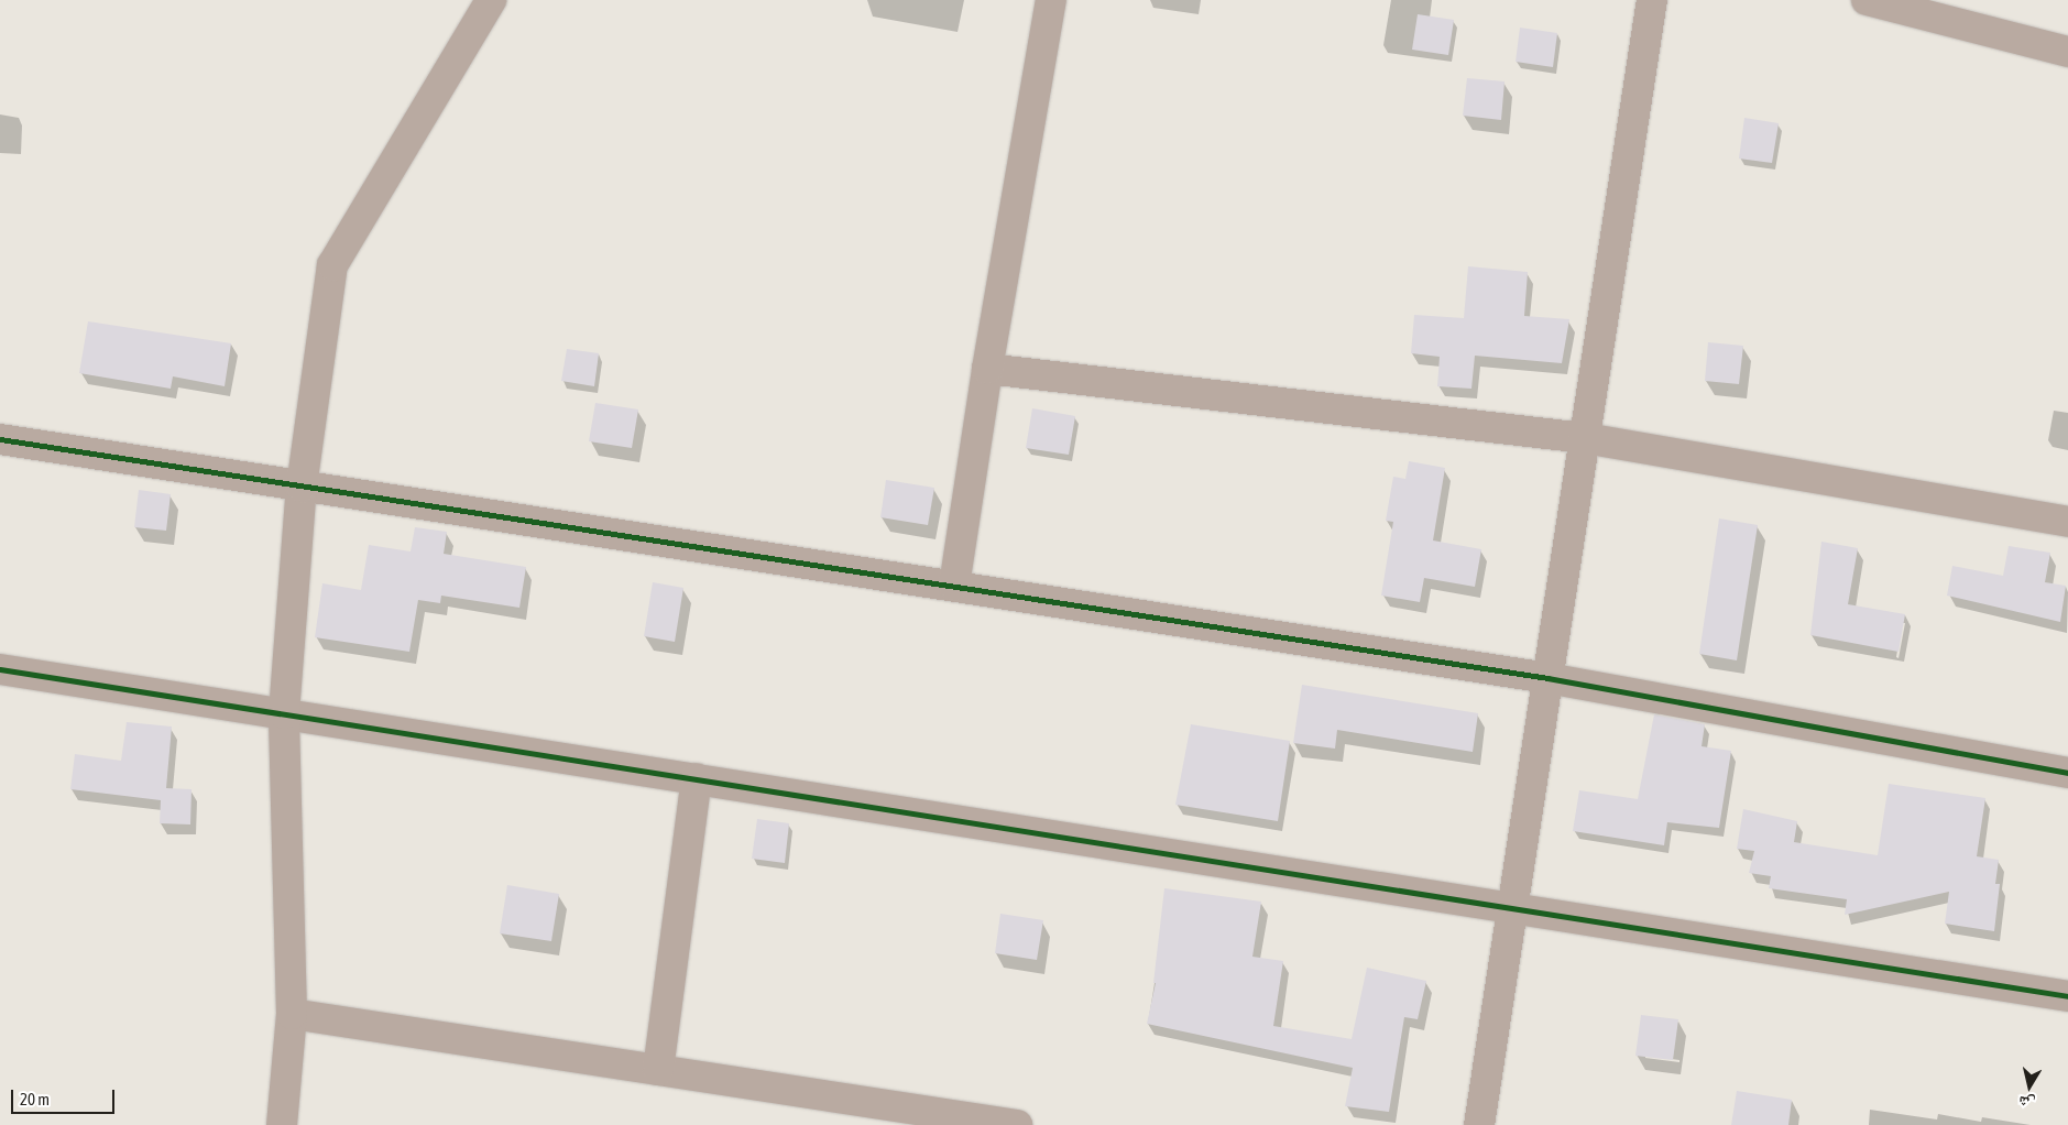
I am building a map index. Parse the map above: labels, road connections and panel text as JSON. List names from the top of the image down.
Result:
{
  "scale_bar": "20 m",
  "north": "bottom"
}
